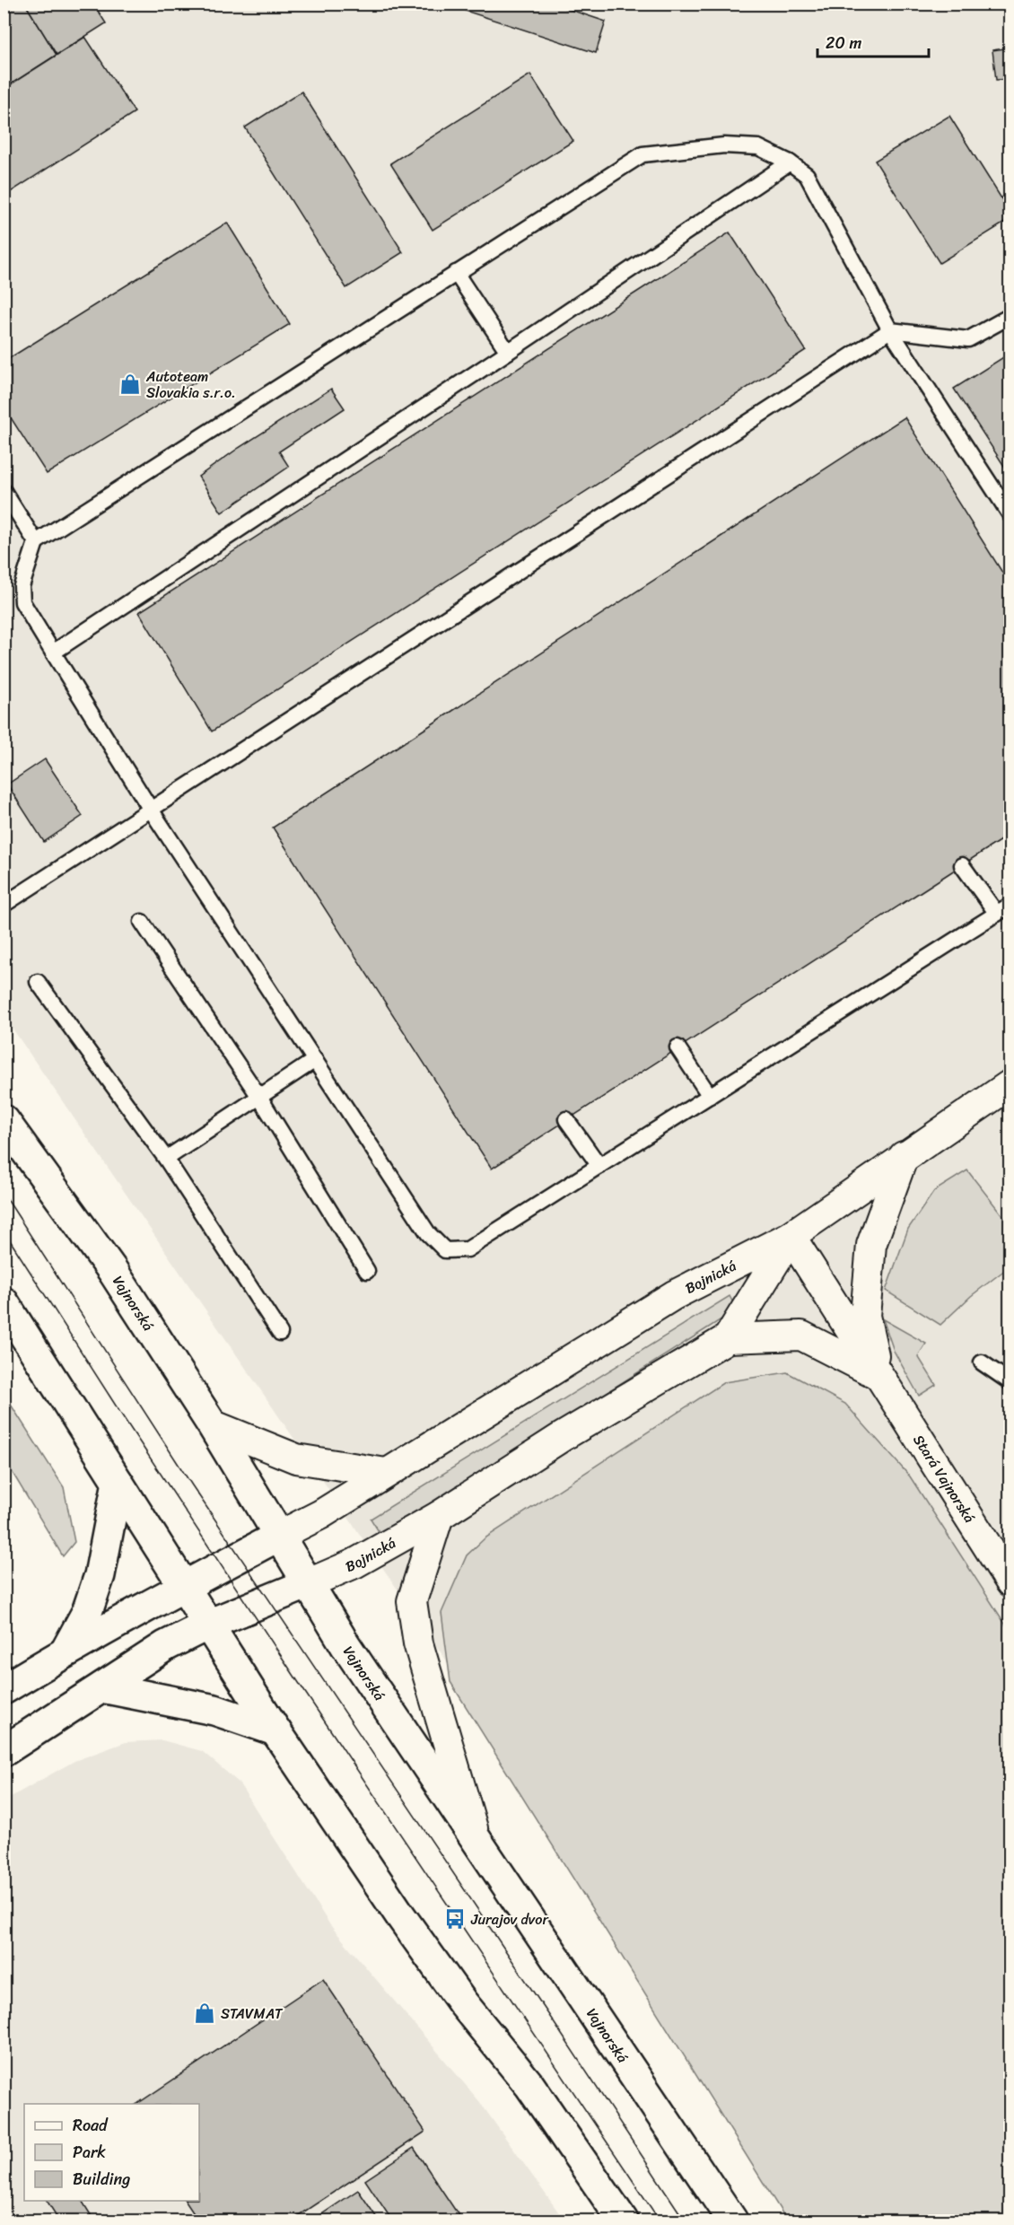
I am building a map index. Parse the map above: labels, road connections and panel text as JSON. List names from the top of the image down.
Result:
{
  "streets": {
    "main road": ["Bojnická", "Vajnorská"],
    "street": ["Stará Vajnorská"]
  },
  "crossings": [
    ["Bojnická", "Vajnorská"],
    ["Bojnická", "Stará Vajnorská"]
  ],
  "places": {
    "shop": ["Autoteam Slovakia s.r.o.", "STAVMAT"],
    "bus stop": ["Jurajov dvor"]
  },
  "legend": ["Road", "Park", "Building"],
  "scale_bar": "20 m"
}
